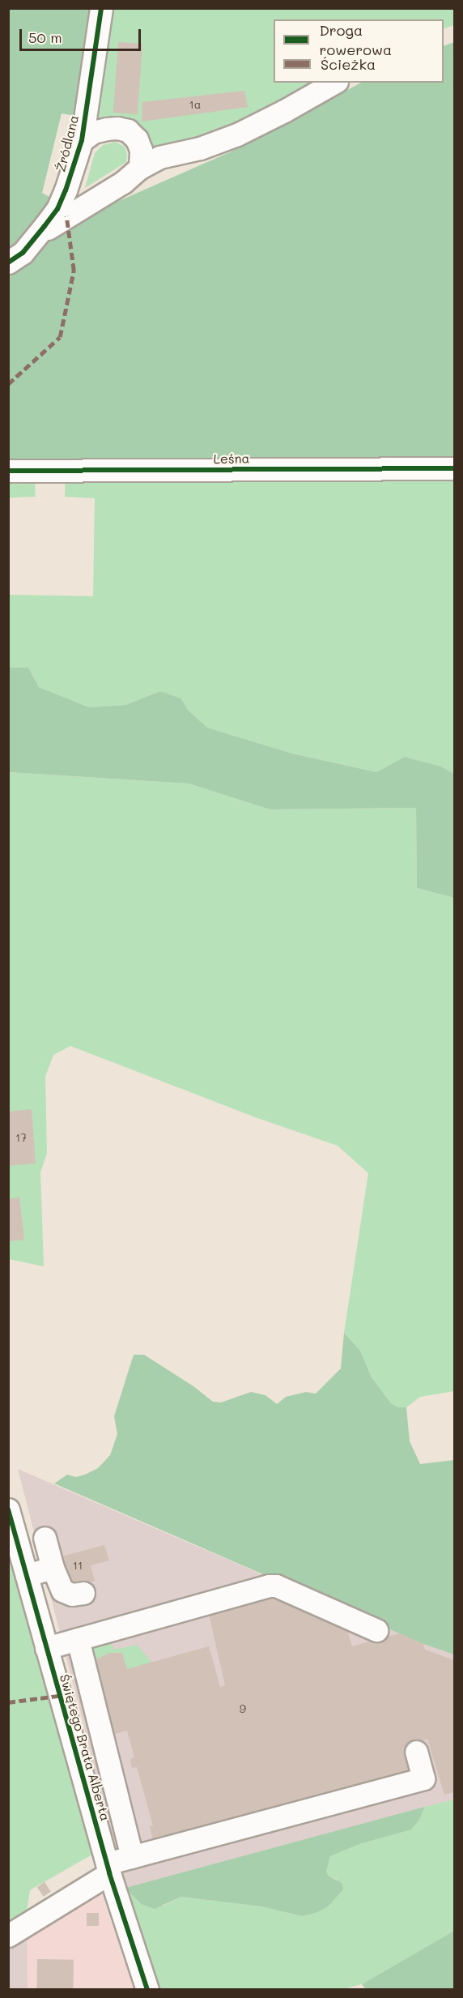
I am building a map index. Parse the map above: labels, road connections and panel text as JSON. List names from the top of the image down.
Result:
{
  "streets": {
    "street": ["Źródlana", "Leśna", "Świętego Brata Alberta"]
  },
  "house_numbers": [
    "1a",
    "17",
    "11",
    "9"
  ],
  "legend": ["Droga rowerowa", "Ścieżka"],
  "scale_bar": "50 m"
}
